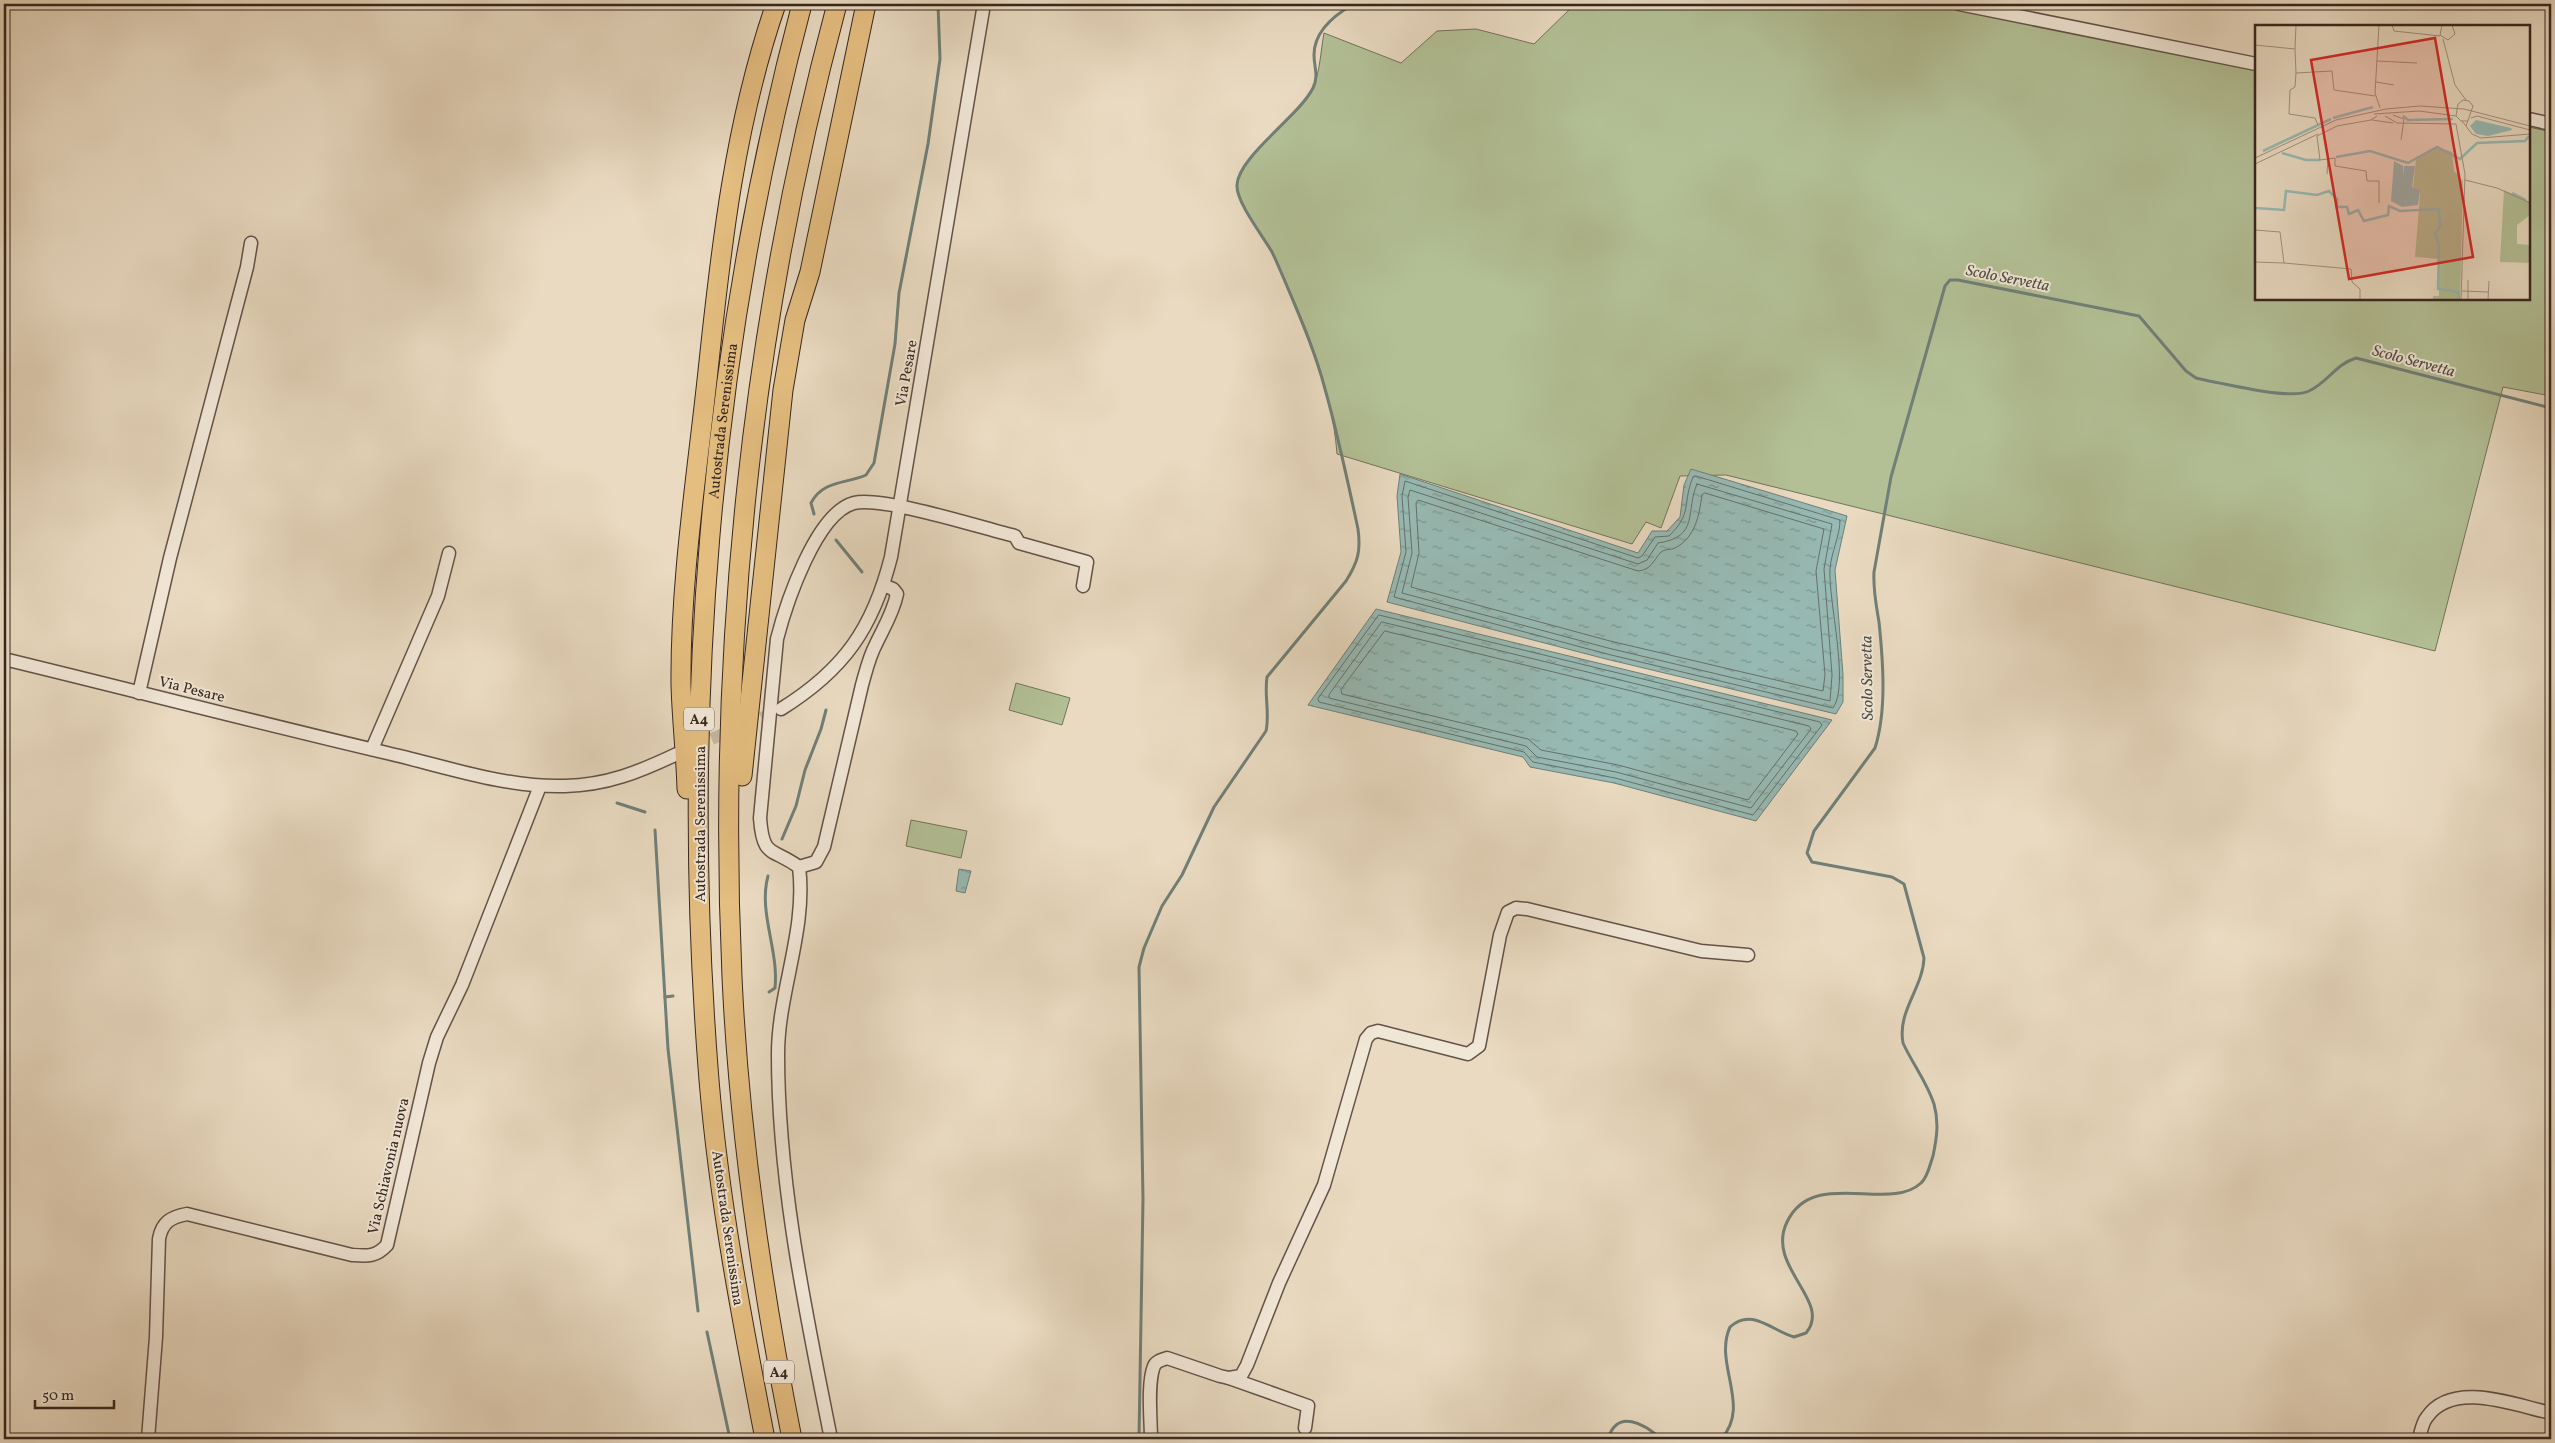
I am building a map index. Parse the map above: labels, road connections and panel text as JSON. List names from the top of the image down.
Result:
{
  "streets": {
    "highway": ["Autostrada Serenissima", "A4"],
    "street": ["Via Pesare", "Via Schiavonia nuova"]
  },
  "crossings": [
    ["Via Pesare", "Via Schiavonia nuova"]
  ],
  "water": ["Scolo Servetta"],
  "scale_bar": "50 m"
}
